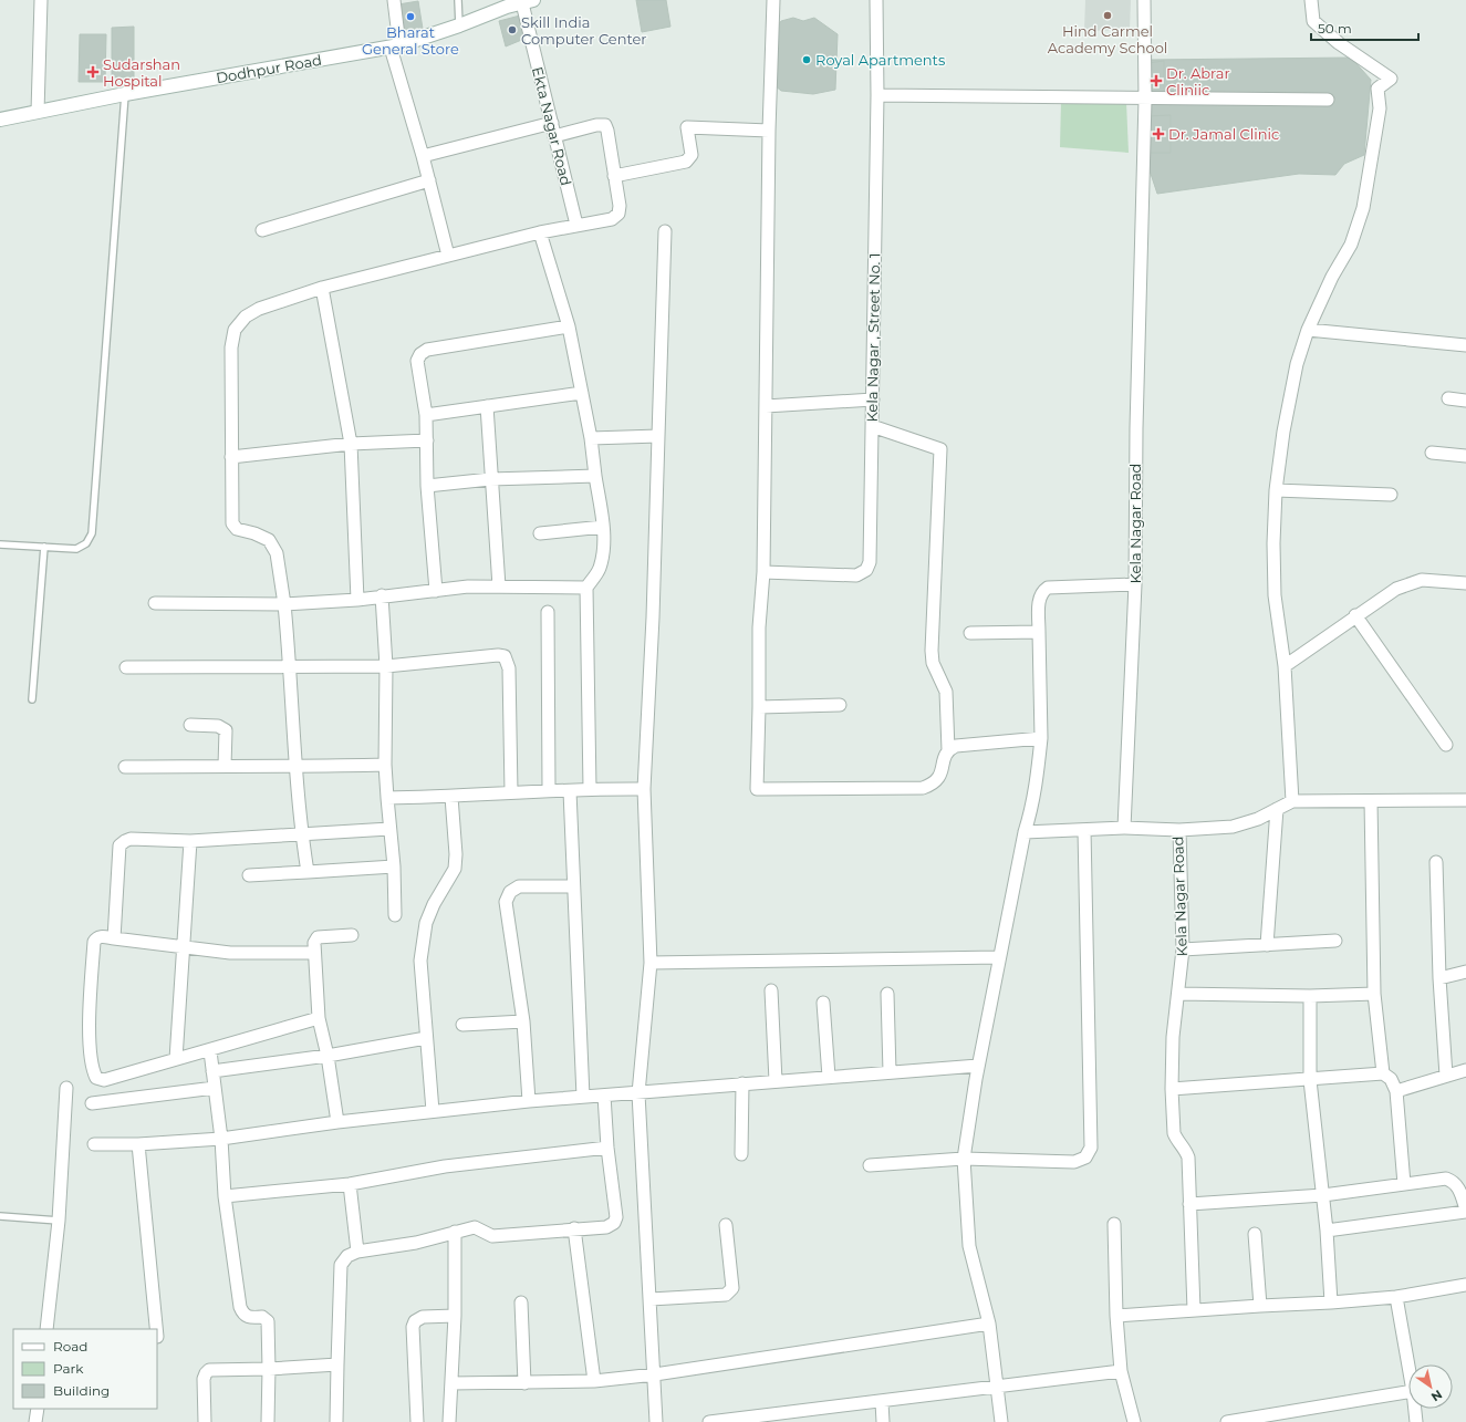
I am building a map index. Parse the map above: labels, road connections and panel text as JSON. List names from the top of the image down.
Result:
{
  "streets": {
    "street": [
      "Dodhpur Road",
      "Ekta Nagar Road",
      "Kela Nagar , Street No. 1",
      "Kela Nagar Road"
    ]
  },
  "crossings": [
    ["Dodhpur Road", "Ekta Nagar Road"]
  ],
  "places": {
    "other": [
      "Hind Carmel Academy School",
      "Bharat General Store",
      "Skill India Computer Center",
      "Royal Apartments"
    ],
    "health": ["Sudarshan Hospital", "Dr. Abrar Cliniic", "Dr. Jamal Clinic"]
  },
  "legend": ["Road", "Park", "Building"],
  "scale_bar": "50 m",
  "north": "bottom right"
}
